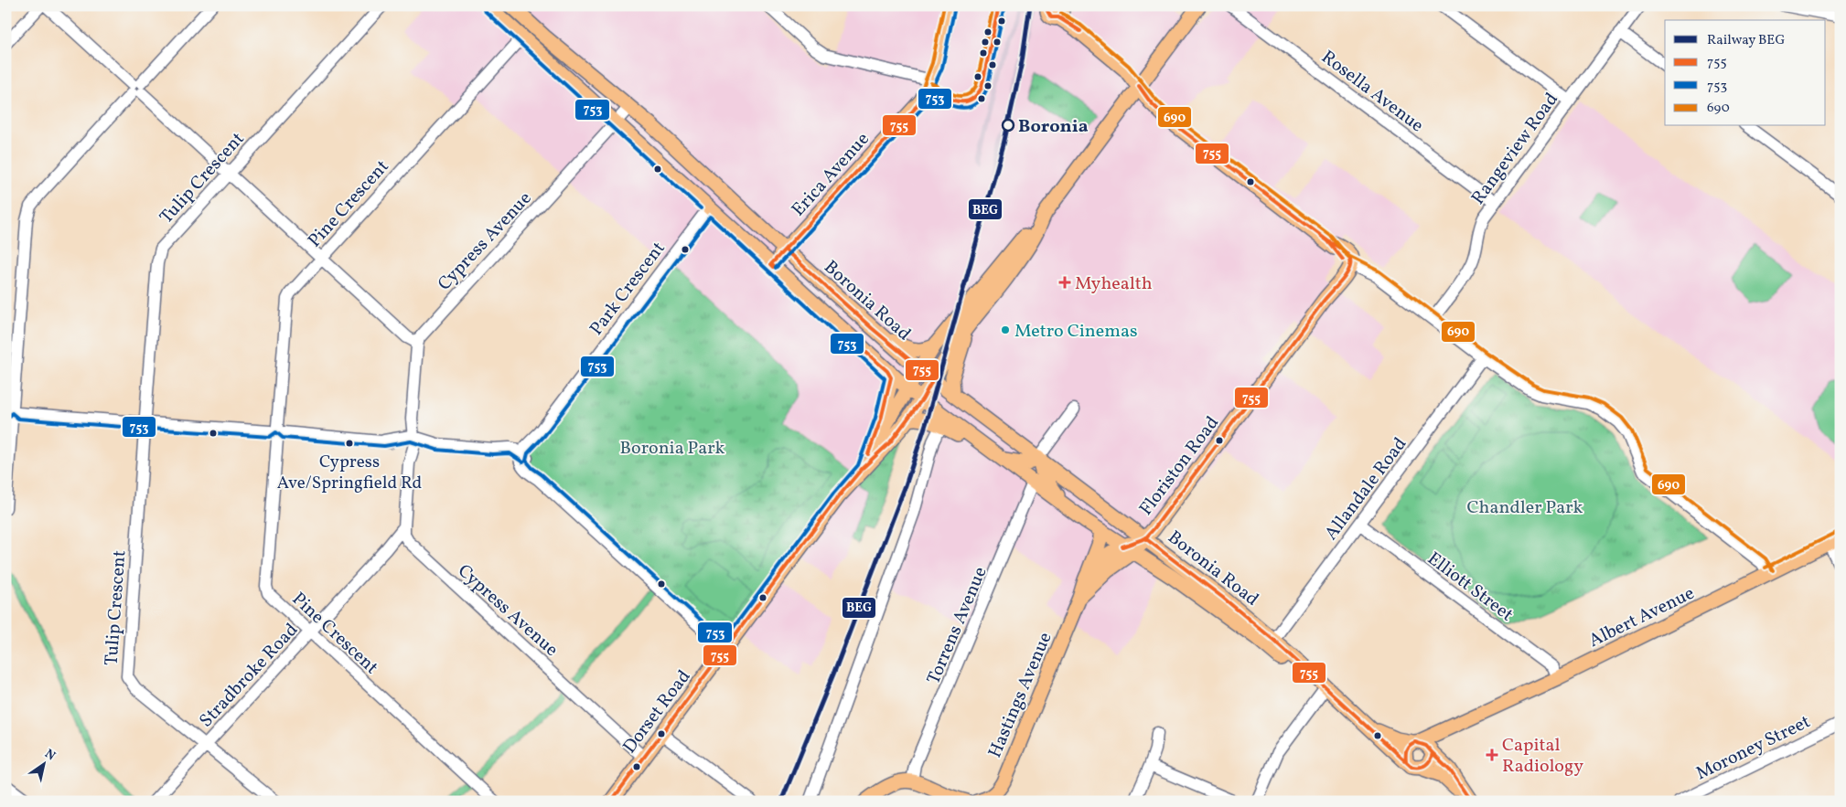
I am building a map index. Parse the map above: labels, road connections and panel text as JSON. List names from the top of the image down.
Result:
{
  "streets": {
    "main road": [
      "Erica Avenue",
      "Boronia Road",
      "Floriston Road",
      "Albert Avenue",
      "Hastings Avenue",
      "Dorset Road"
    ],
    "street": [
      "Rosella Avenue",
      "Rangeview Road",
      "Tulip Crescent",
      "Pine Crescent",
      "Cypress Avenue",
      "Park Crescent",
      "Allandale Road",
      "Elliott Street",
      "Torrens Avenue",
      "Stradbroke Road",
      "Moroney Street"
    ]
  },
  "crossings": [
    ["Rosella Avenue", "Rangeview Road"],
    ["Erica Avenue", "Boronia Road"],
    ["Tulip Crescent", "Stradbroke Road"],
    ["Pine Crescent", "Boronia Road"],
    ["Pine Crescent", "Stradbroke Road"],
    ["Cypress Avenue", "Boronia Road"],
    ["Cypress Avenue", "Stradbroke Road"],
    ["Cypress Avenue", "Dorset Road"],
    ["Park Crescent", "Boronia Road"],
    ["Boronia Road", "Floriston Road"],
    ["Boronia Road", "Allandale Road"],
    ["Boronia Road", "Albert Avenue"],
    ["Boronia Road", "Torrens Avenue"],
    ["Boronia Road", "Hastings Avenue"],
    ["Boronia Road", "Dorset Road"],
    ["Floriston Road", "Hastings Avenue"],
    ["Allandale Road", "Elliott Street"],
    ["Elliott Street", "Albert Avenue"]
  ],
  "parks": ["Boronia Park", "Chandler Park"],
  "places": {
    "other": ["Boronia", "Metro Cinemas", "Cypress Ave/Springfield Rd"],
    "health": ["Myhealth", "Capital Radiology"]
  },
  "lines": [
    "rail line BEG",
    "transit line 755",
    "transit line 690",
    "transit line 753"
  ],
  "legend": [
    "Railway BEG",
    "755",
    "753",
    "690"
  ],
  "north": "top right"
}
